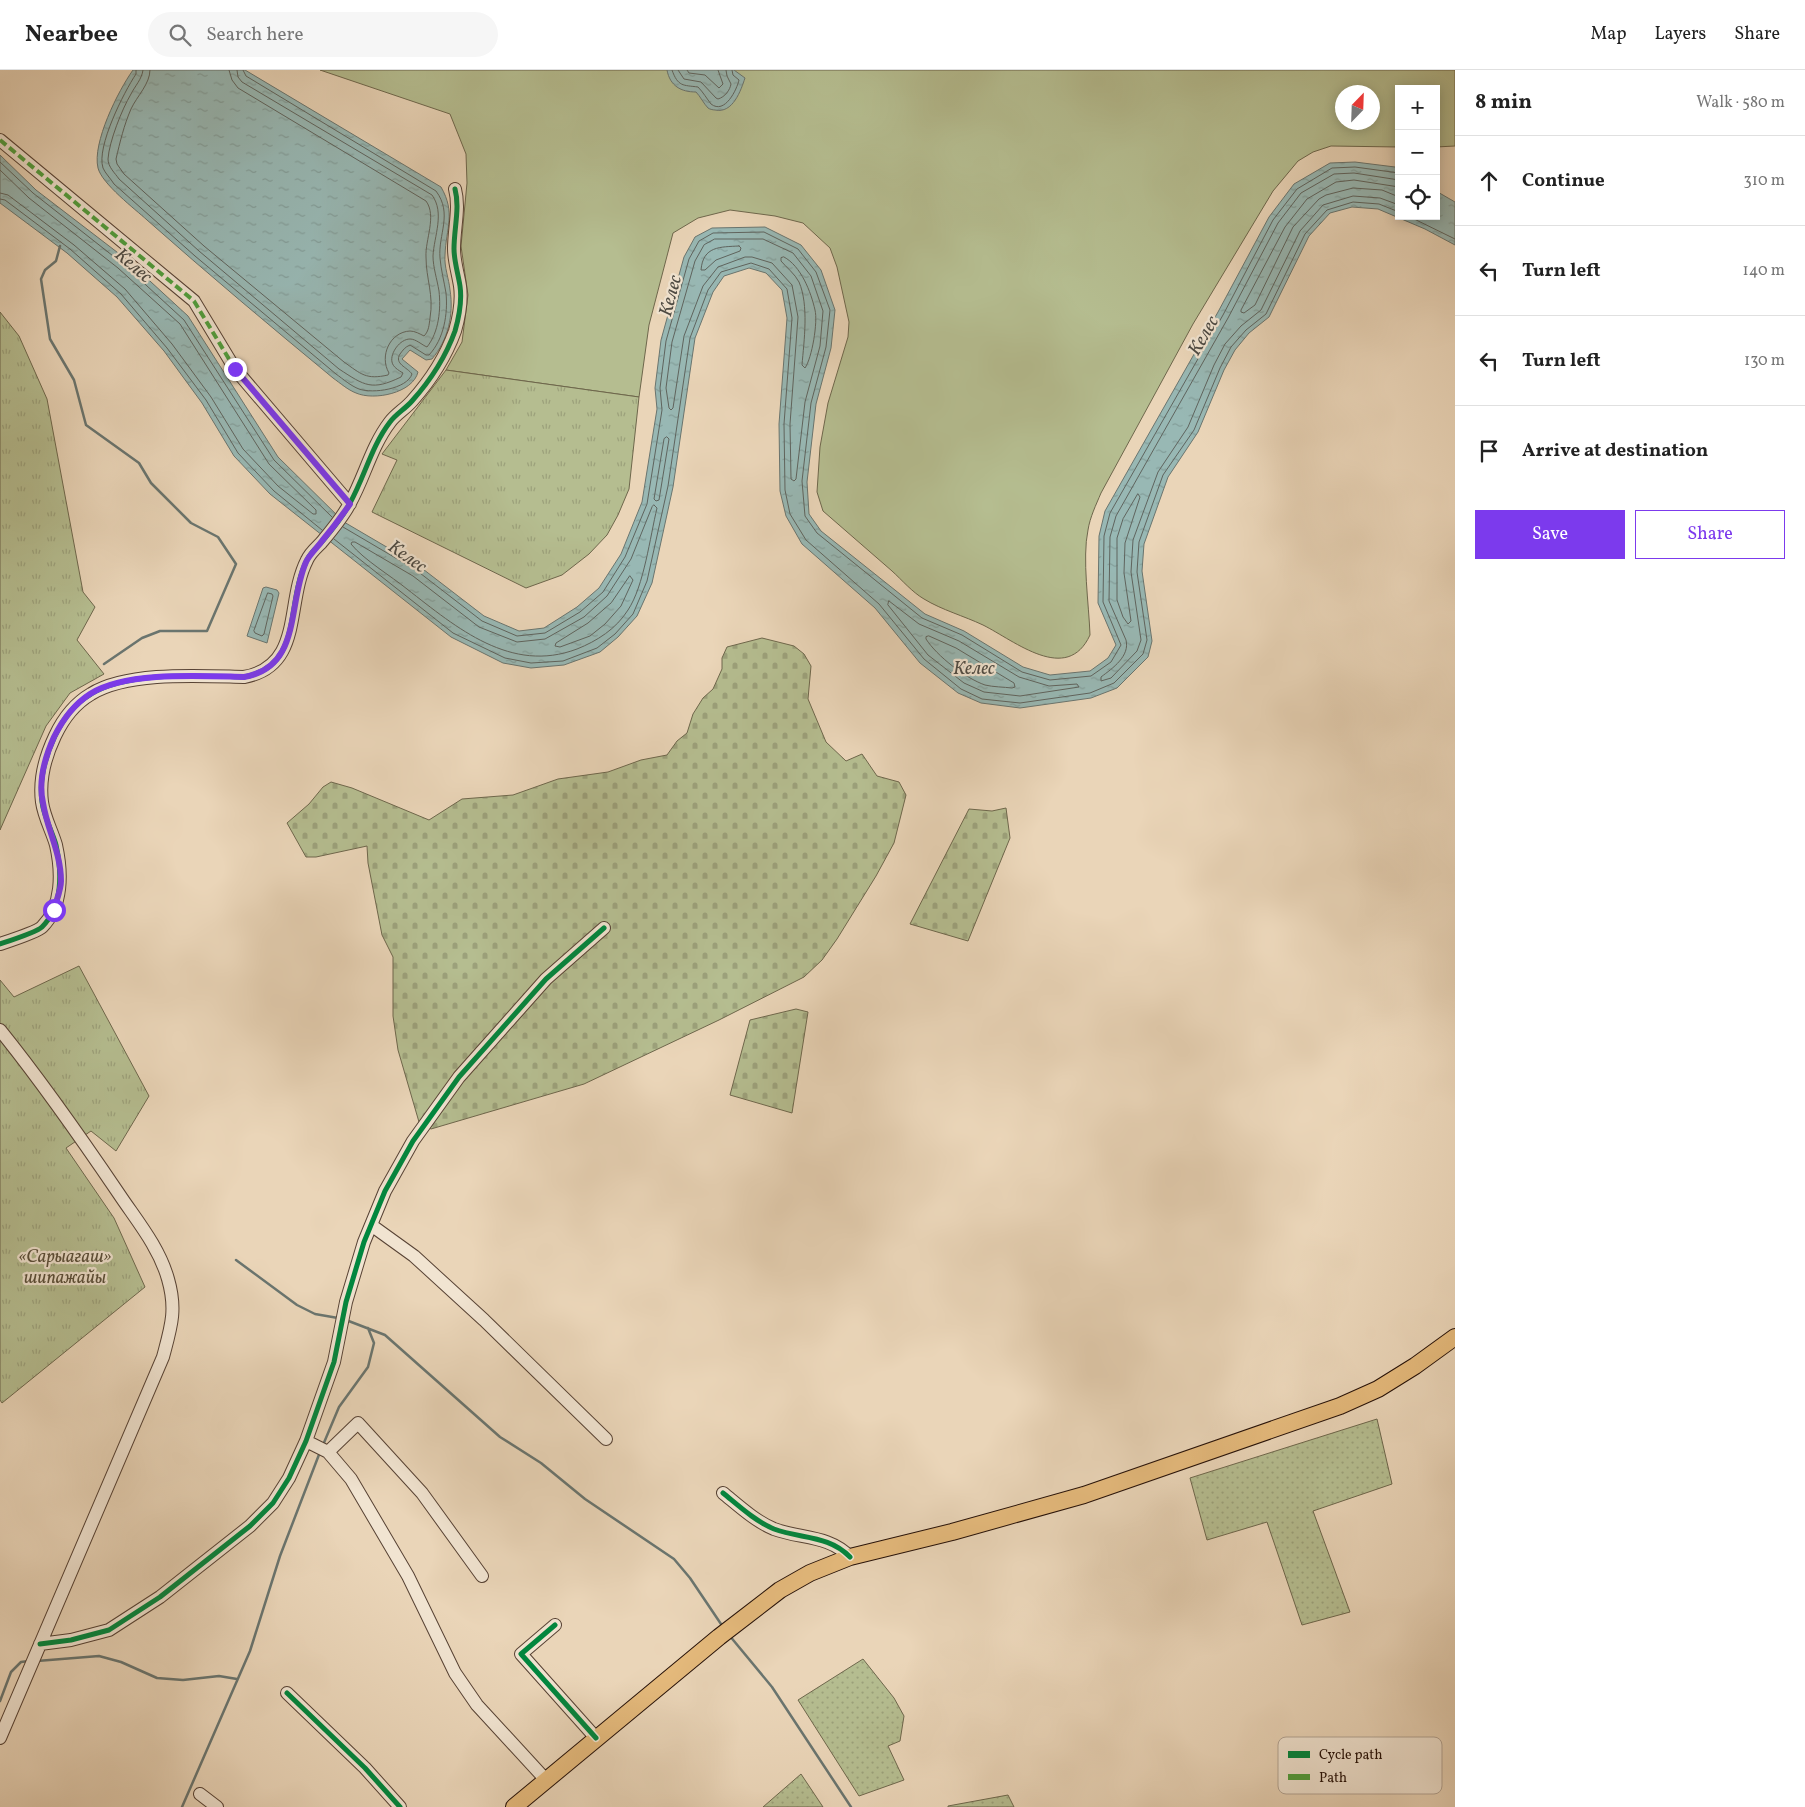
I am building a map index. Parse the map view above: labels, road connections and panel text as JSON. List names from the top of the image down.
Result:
{
  "water": ["Келес"],
  "parks": ["«Сарыағаш» шипажайы"],
  "legend": ["Cycle path", "Path"],
  "north": "top right",
  "page": {
    "header": "Nearbee",
    "search": "Search here",
    "nav": ["Map", "Layers", "Share"],
    "heading": ["8 min", "Walk · 580 m"],
    "map_buttons": ["+", "−"],
    "list": [
      ["Continue", "310 m"],
      ["Turn left", "140 m"],
      ["Turn left", "130 m"],
      "Arrive at destination"
    ],
    "buttons": ["Save", "Share"]
  }
}
